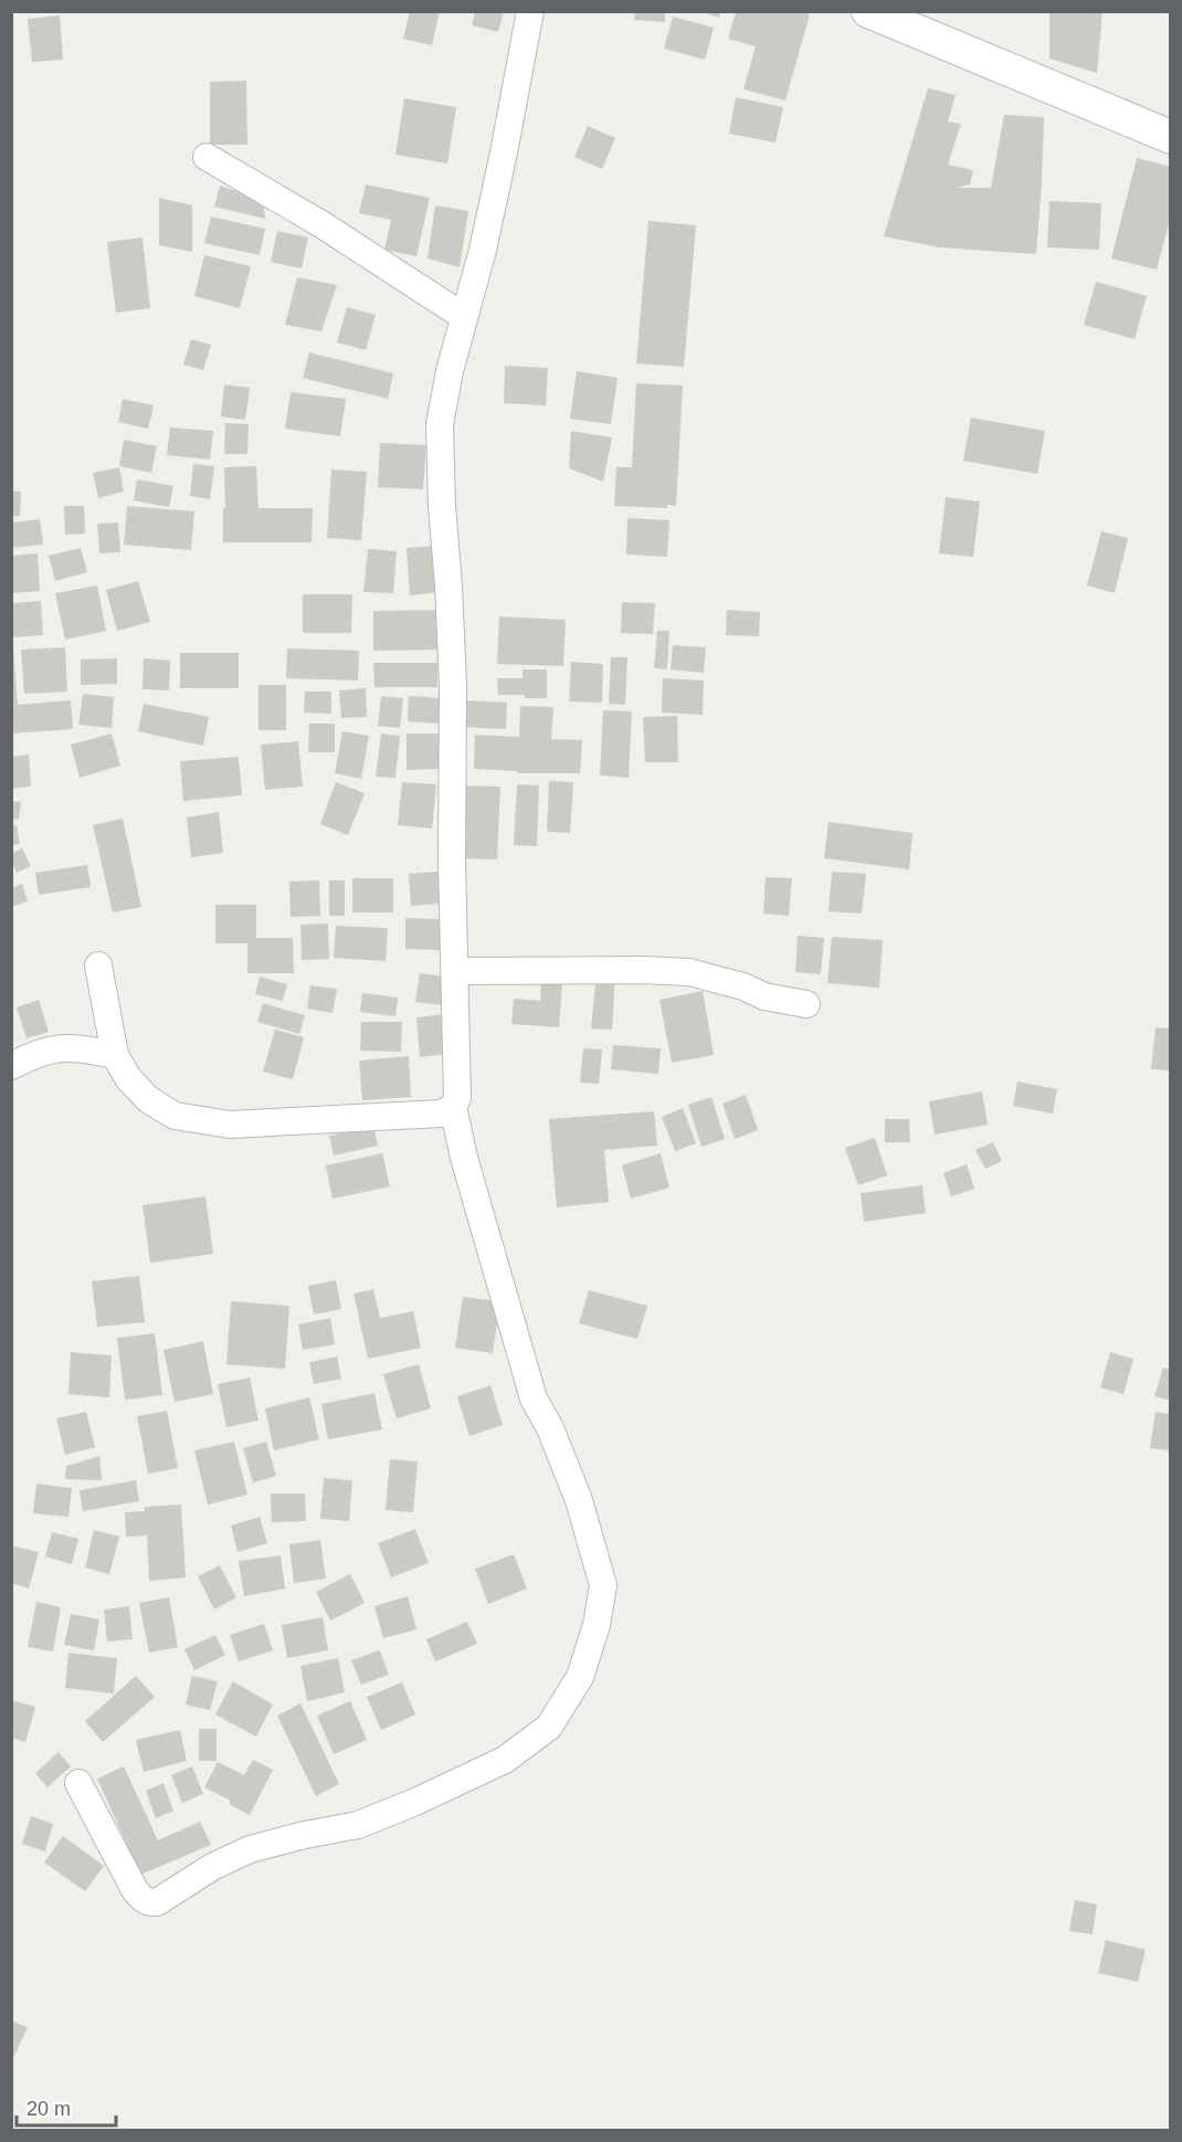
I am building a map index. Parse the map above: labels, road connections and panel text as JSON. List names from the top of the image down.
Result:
{
  "scale_bar": "20 m"
}
